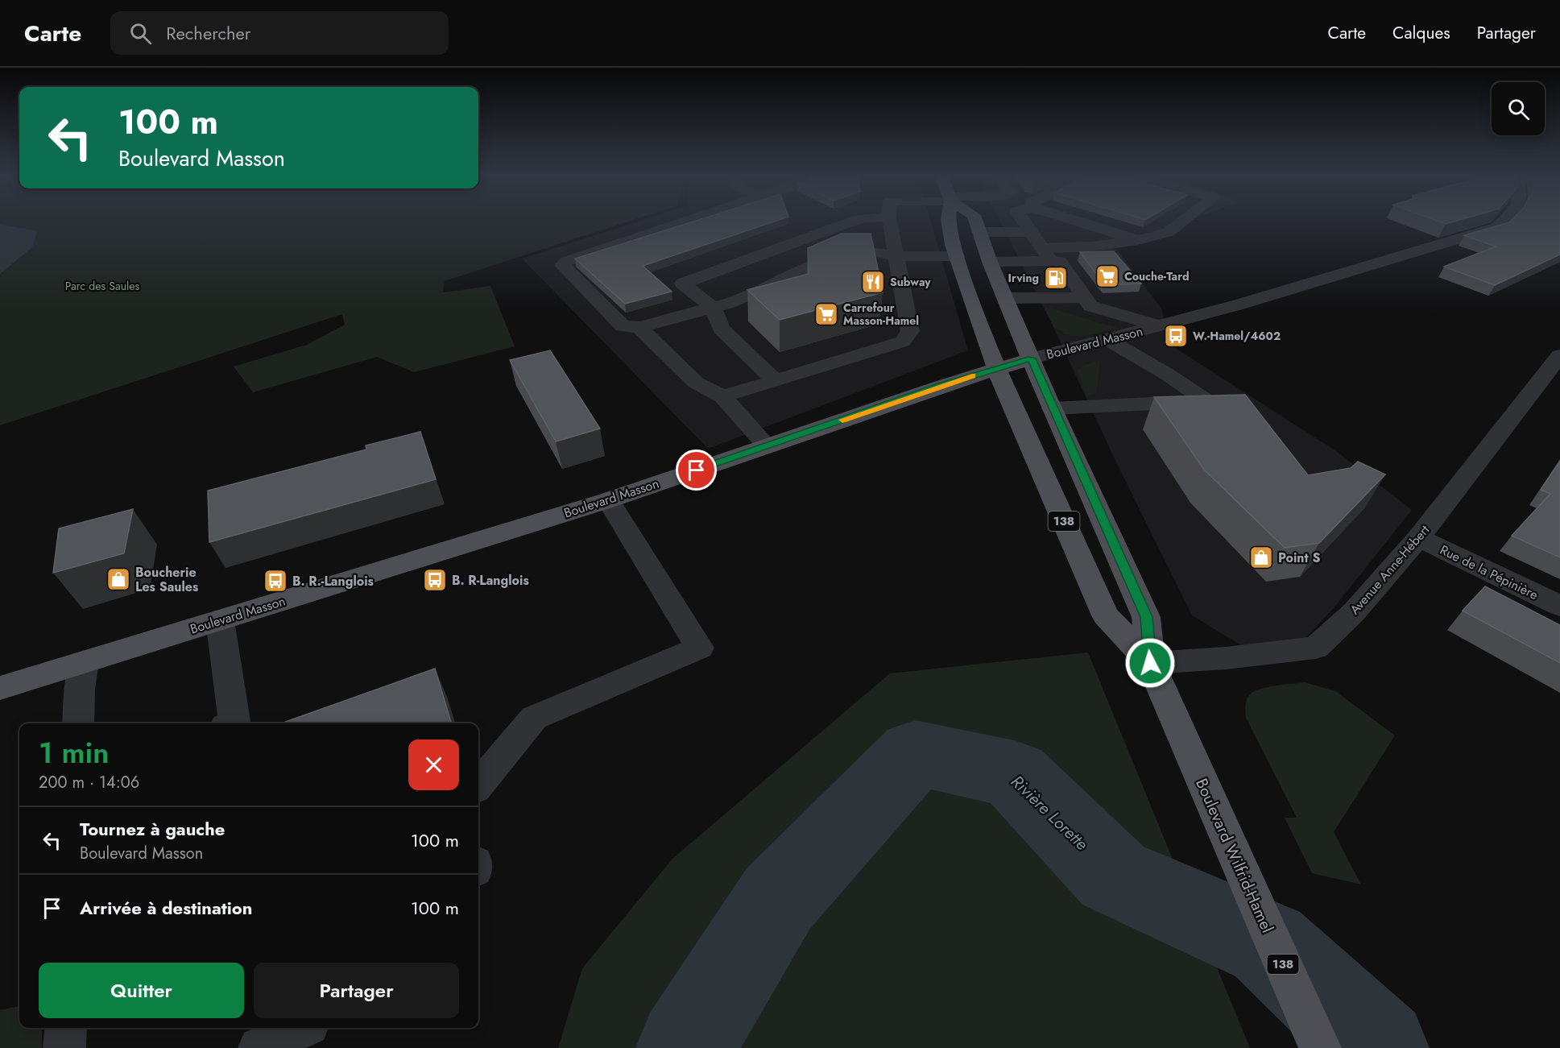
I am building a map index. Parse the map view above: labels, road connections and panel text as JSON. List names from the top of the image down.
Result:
{
  "streets": {
    "main road": ["Boulevard Masson", "138", "Boulevard Wilfrid-Hamel"],
    "street": ["Avenue Anne-Hébert", "Rue de la Pépinière"]
  },
  "crossings": [
    ["Boulevard Masson", "Boulevard Wilfrid-Hamel"],
    ["Avenue Anne-Hébert", "Rue de la Pépinière"],
    ["Avenue Anne-Hébert", "Boulevard Wilfrid-Hamel"]
  ],
  "water": ["Rivière Lorette"],
  "parks": ["Parc des Saules"],
  "places": {
    "supermarket": ["Couche-Tard", "Carrefour Masson-Hamel"],
    "fuel station": ["Irving"],
    "restaurant": ["Subway"],
    "bus stop": ["W.-Hamel/4602", "B. R-Langlois", "B. R.-Langlois"],
    "shop": ["Point S", "Boucherie Les Saules"]
  },
  "page": {
    "header": "Carte",
    "search": "Rechercher",
    "nav": ["Carte", "Calques", "Partager"],
    "turn": ["100 m", "Boulevard Masson"],
    "heading": ["1 min", "200 m · 14:06"],
    "list": [
      {
        "name": "Tournez à gauche",
        "note": "Boulevard Masson",
        "value": "100 m"
      },
      {
        "name": "Arrivée à destination",
        "value": "100 m"
      }
    ],
    "buttons": ["Quitter", "Partager"]
  }
}
